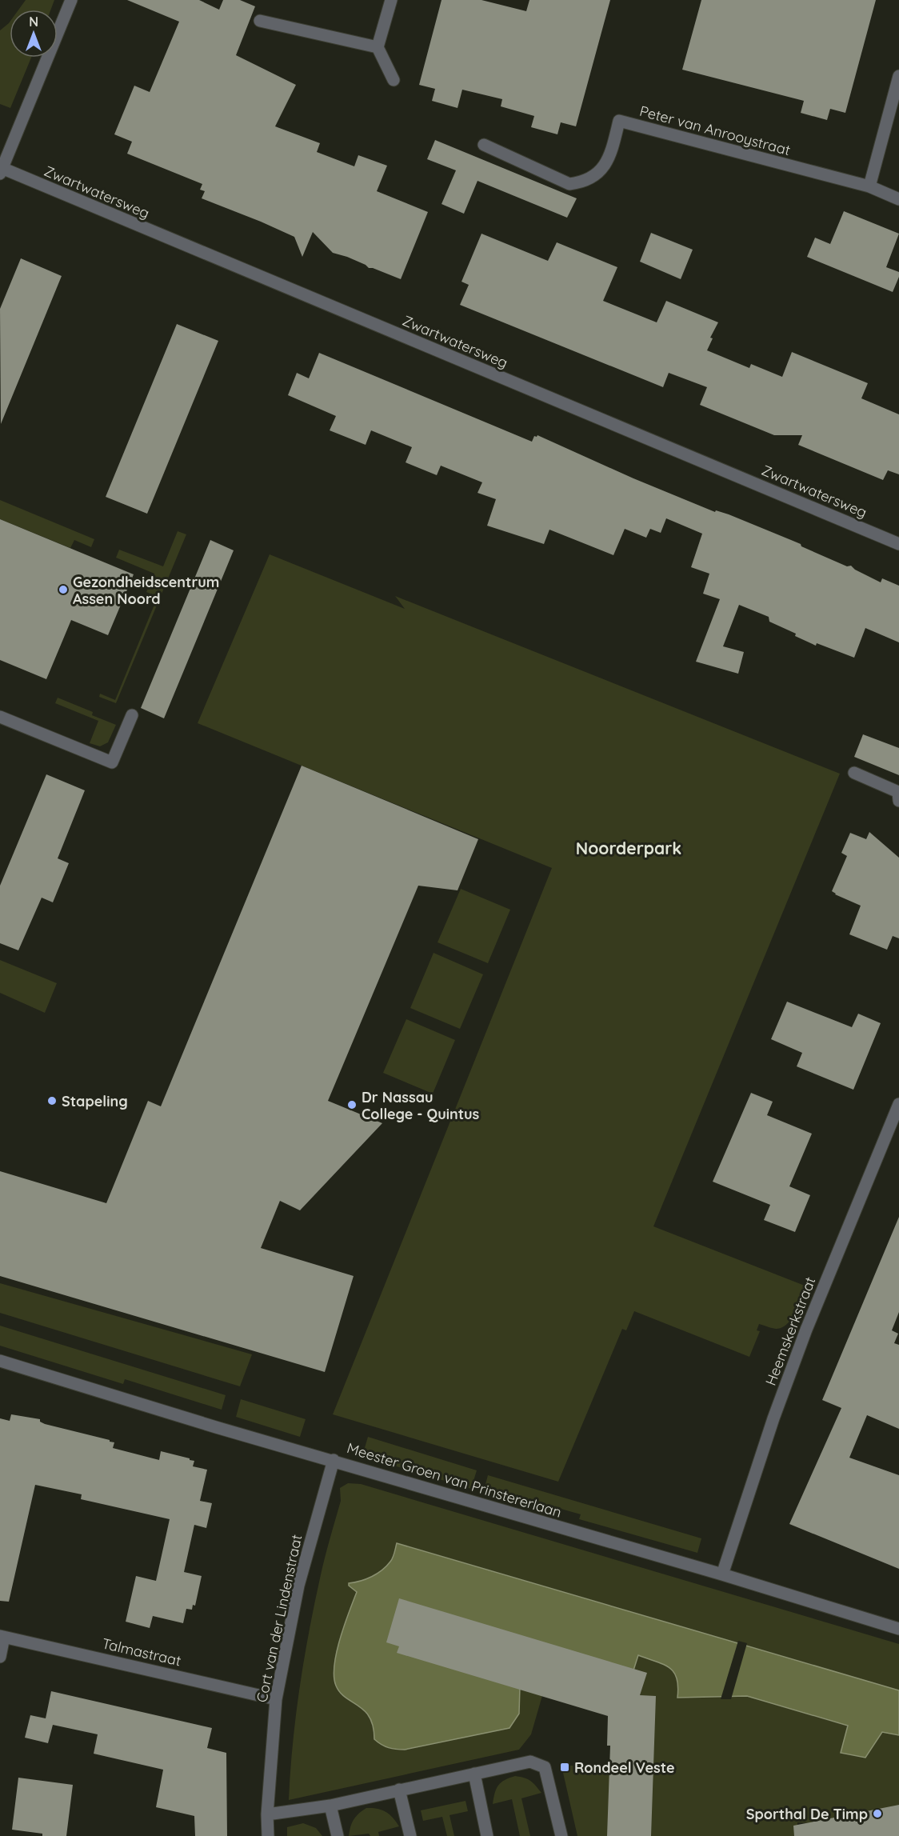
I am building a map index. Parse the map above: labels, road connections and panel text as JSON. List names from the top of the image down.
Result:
{
  "streets": {
    "street": [
      "Peter van Anrooystraat",
      "Zwartwatersweg",
      "Heemskerkstraat",
      "Meester Groen van Prinstererlaan",
      "Cort van der Lindenstraat",
      "Talmastraat"
    ]
  },
  "crossings": [
    ["Heemskerkstraat", "Meester Groen van Prinstererlaan"],
    ["Meester Groen van Prinstererlaan", "Cort van der Lindenstraat"],
    ["Cort van der Lindenstraat", "Talmastraat"]
  ],
  "districts": ["Noorderpark"],
  "places": {
    "other": [
      "Gezondheidscentrum Assen Noord",
      "Stapeling",
      "Dr Nassau College - Quintus",
      "Sporthal De Timp"
    ],
    "transit": ["Rondeel Veste"]
  },
  "north": "top"
}
